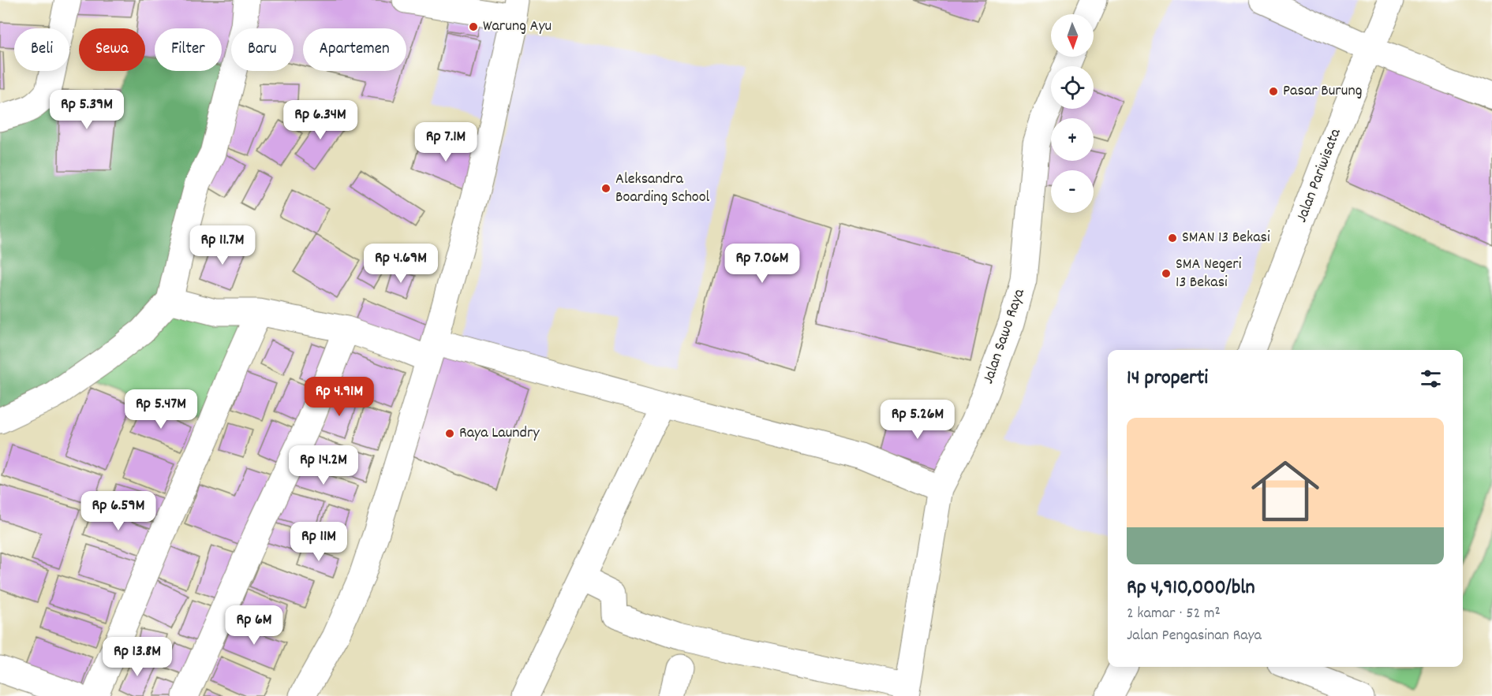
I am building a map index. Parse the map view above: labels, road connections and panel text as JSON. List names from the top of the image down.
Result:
{
  "streets": {
    "street": ["Jalan Pariwisata", "Jalan Sawo Raya"]
  },
  "places": [
    "Warung Ayu",
    "Pasar Burung",
    "Aleksandra Boarding School",
    "SMAN 13 Bekasi",
    "SMA Negeri 13 Bekasi",
    "Raya Laundry"
  ],
  "north": "bottom",
  "page": {
    "map_buttons": ["+", "−"],
    "chip": [
      "Beli",
      "Sewa",
      "Filter",
      "Baru",
      "Apartemen"
    ],
    "price": [
      "Rp 5.39M",
      "Rp 6.34M",
      "Rp 7.1M",
      "Rp 11.7M",
      "Rp 4.69M",
      "Rp 7.06M",
      "Rp 4.91M",
      "Rp 5.47M",
      "Rp 5.26M",
      "Rp 14.2M",
      "Rp 6.59M",
      "Rp 11M",
      "Rp 6M",
      "Rp 13.8M"
    ],
    "heading": "14 properti",
    "list": [
      {
        "name": "Rp 4,910,000/bln",
        "note": "2 kamar · 52 m² · Jalan Pengasinan Raya"
      }
    ]
  }
}
